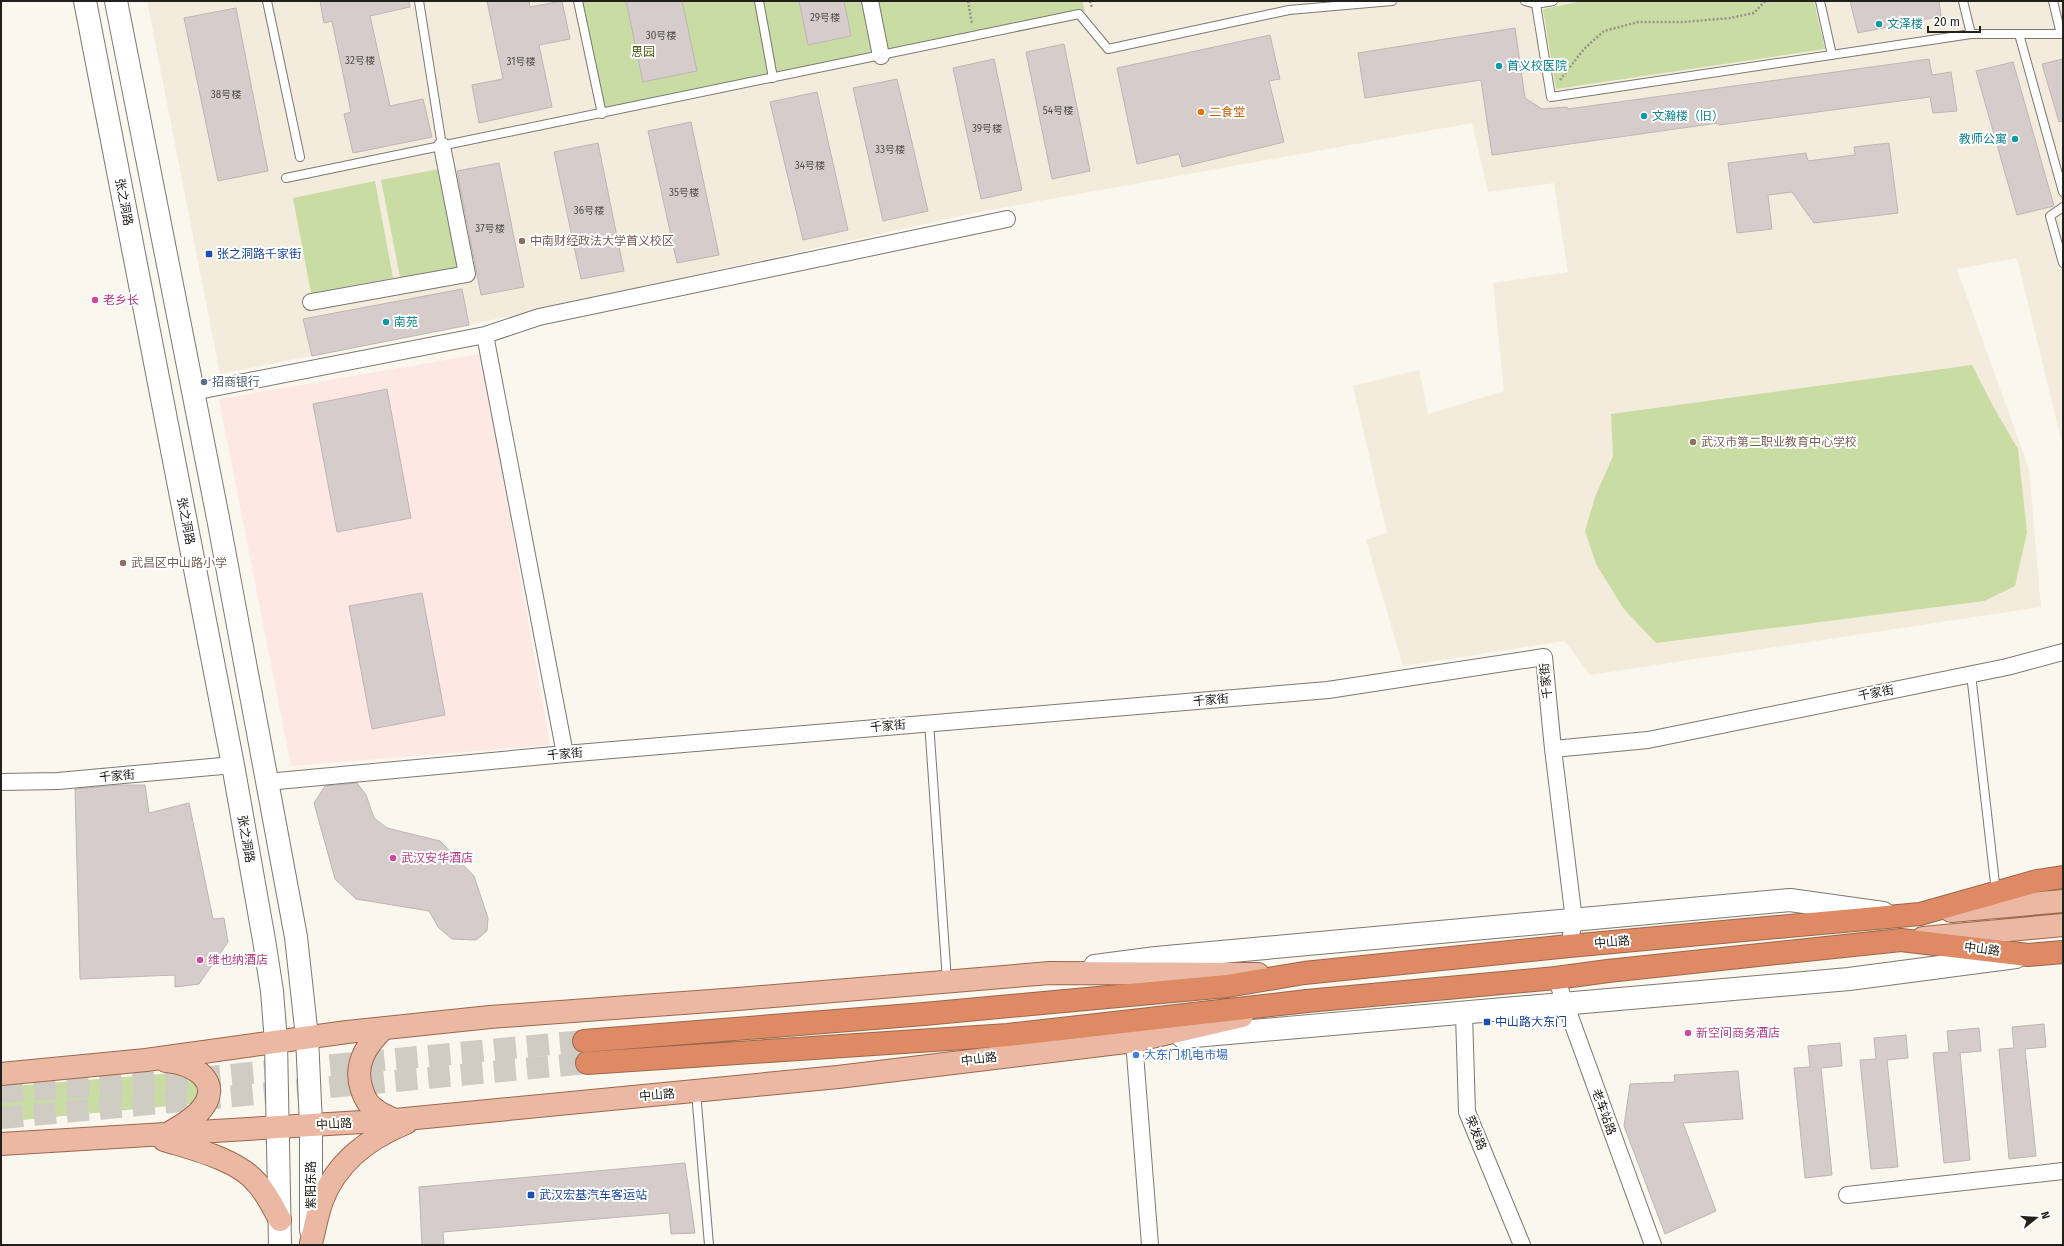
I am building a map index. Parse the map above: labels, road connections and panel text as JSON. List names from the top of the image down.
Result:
{
  "streets": {
    "highway": ["中山路"],
    "main road": ["张之洞路", "紫阳东路"],
    "street": ["千家街", "老车站路", "荣发路"]
  },
  "crossings": [
    ["张之洞路", "千家街"],
    ["张之洞路", "中山路"],
    ["中山路", "老车站路"],
    ["中山路", "紫阳东路"]
  ],
  "parks": ["思园"],
  "places": {
    "other": [
      "文泽楼",
      "首义校医院",
      "二食堂",
      "文瀚楼（旧）",
      "教师公寓",
      "中南财经政法大学首义校区",
      "老乡长",
      "南苑",
      "招商银行",
      "武汉市第二职业教育中心学校",
      "武昌区中山路小学",
      "武汉安华酒店",
      "维也纳酒店",
      "新空间商务酒店",
      "大东门机电市場"
    ],
    "transit": ["张之洞路千家街", "中山路大东门", "武汉宏基汽车客运站"]
  },
  "house_numbers": [
    "29号楼",
    "30号楼",
    "32号楼",
    "31号楼",
    "38号楼",
    "54号楼",
    "39号楼",
    "33号楼",
    "34号楼",
    "35号楼",
    "36号楼",
    "37号楼"
  ],
  "scale_bar": "20 m",
  "north": "right"
}
